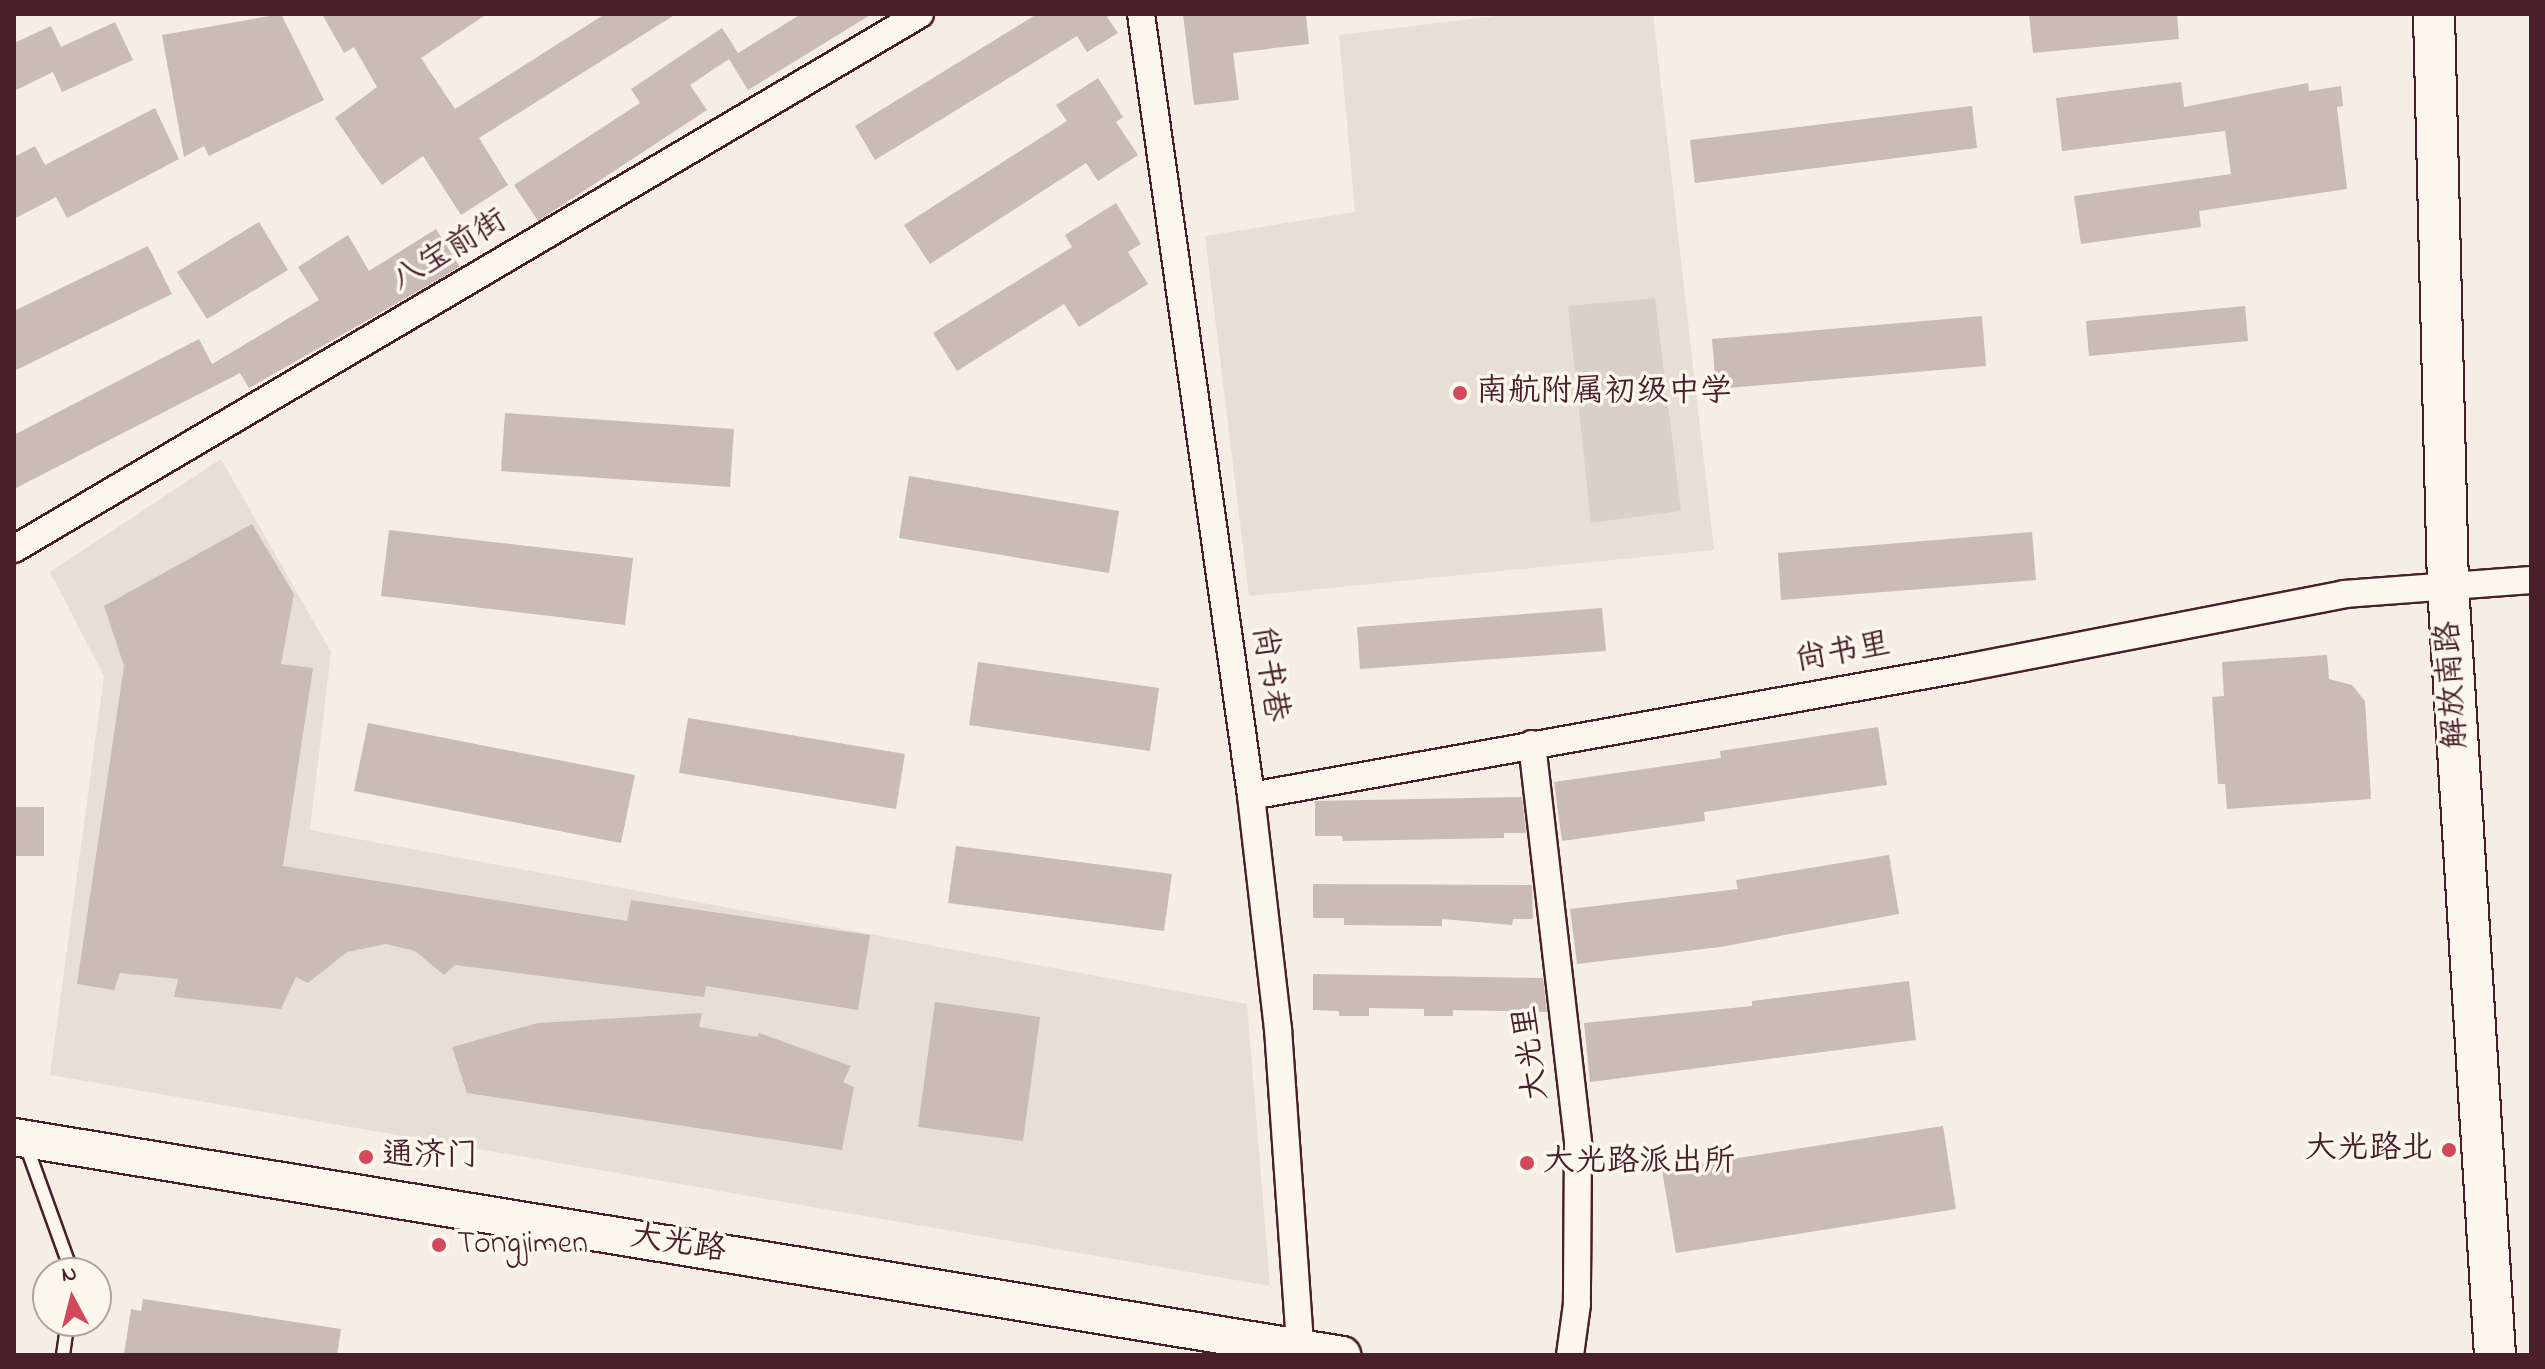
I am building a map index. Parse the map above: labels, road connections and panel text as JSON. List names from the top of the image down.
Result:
{
  "streets": {
    "street": [
      "八宝前街",
      "尚书里",
      "尚书巷",
      "解放南路",
      "大光里",
      "大光路"
    ]
  },
  "crossings": [
    ["尚书里", "尚书巷"],
    ["尚书里", "解放南路"],
    ["尚书里", "大光里"],
    ["尚书巷", "大光路"]
  ],
  "places": [
    "南航附属初级中学",
    "大光路北",
    "通济门",
    "大光路派出所",
    "Tongjimen"
  ],
  "north": "top"
}
